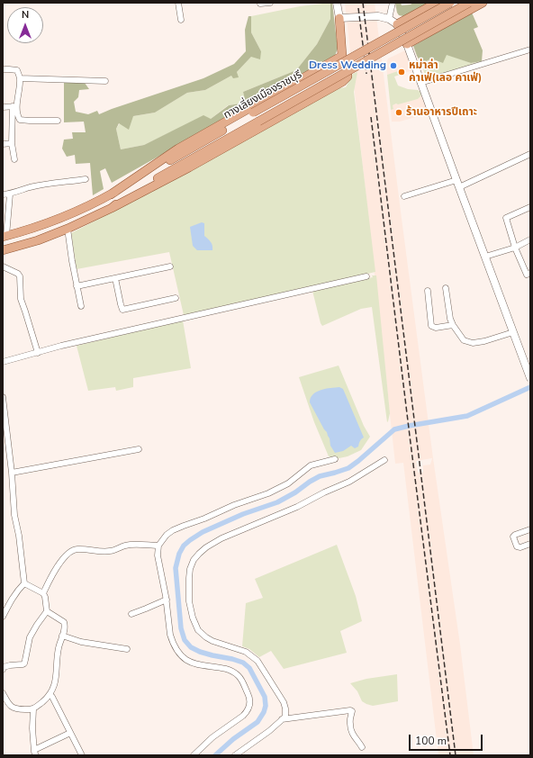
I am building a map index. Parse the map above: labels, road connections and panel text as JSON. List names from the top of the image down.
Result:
{
  "streets": {
    "main road": ["ทางเลี่ยงเมืองราชบุรี"]
  },
  "places": ["Dress Wedding", "หม่าล่า คาเฟ่(เลอ คาเฟ่)", "ร้านอาหารปีเถาะ"],
  "scale_bar": "100 m",
  "north": "top"
}
